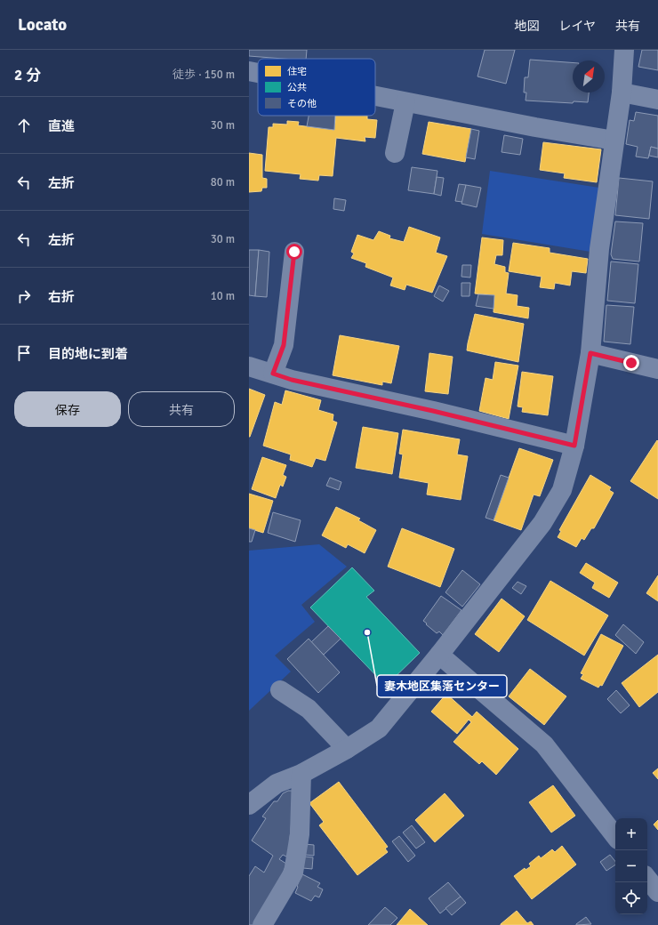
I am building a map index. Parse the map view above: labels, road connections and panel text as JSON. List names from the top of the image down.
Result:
{
  "places": ["妻木地区集落センター"],
  "legend": ["住宅", "公共", "その他"],
  "north": "top right",
  "page": {
    "header": "Locato",
    "nav": ["地図", "レイヤ", "共有"],
    "heading": ["2 分", "徒歩 · 150 m"],
    "list": [
      ["直進", "30 m"],
      ["左折", "80 m"],
      ["左折", "30 m"],
      ["右折", "10 m"],
      "目的地に到着"
    ],
    "buttons": ["保存", "共有"],
    "map_buttons": ["+", "−"]
  }
}
